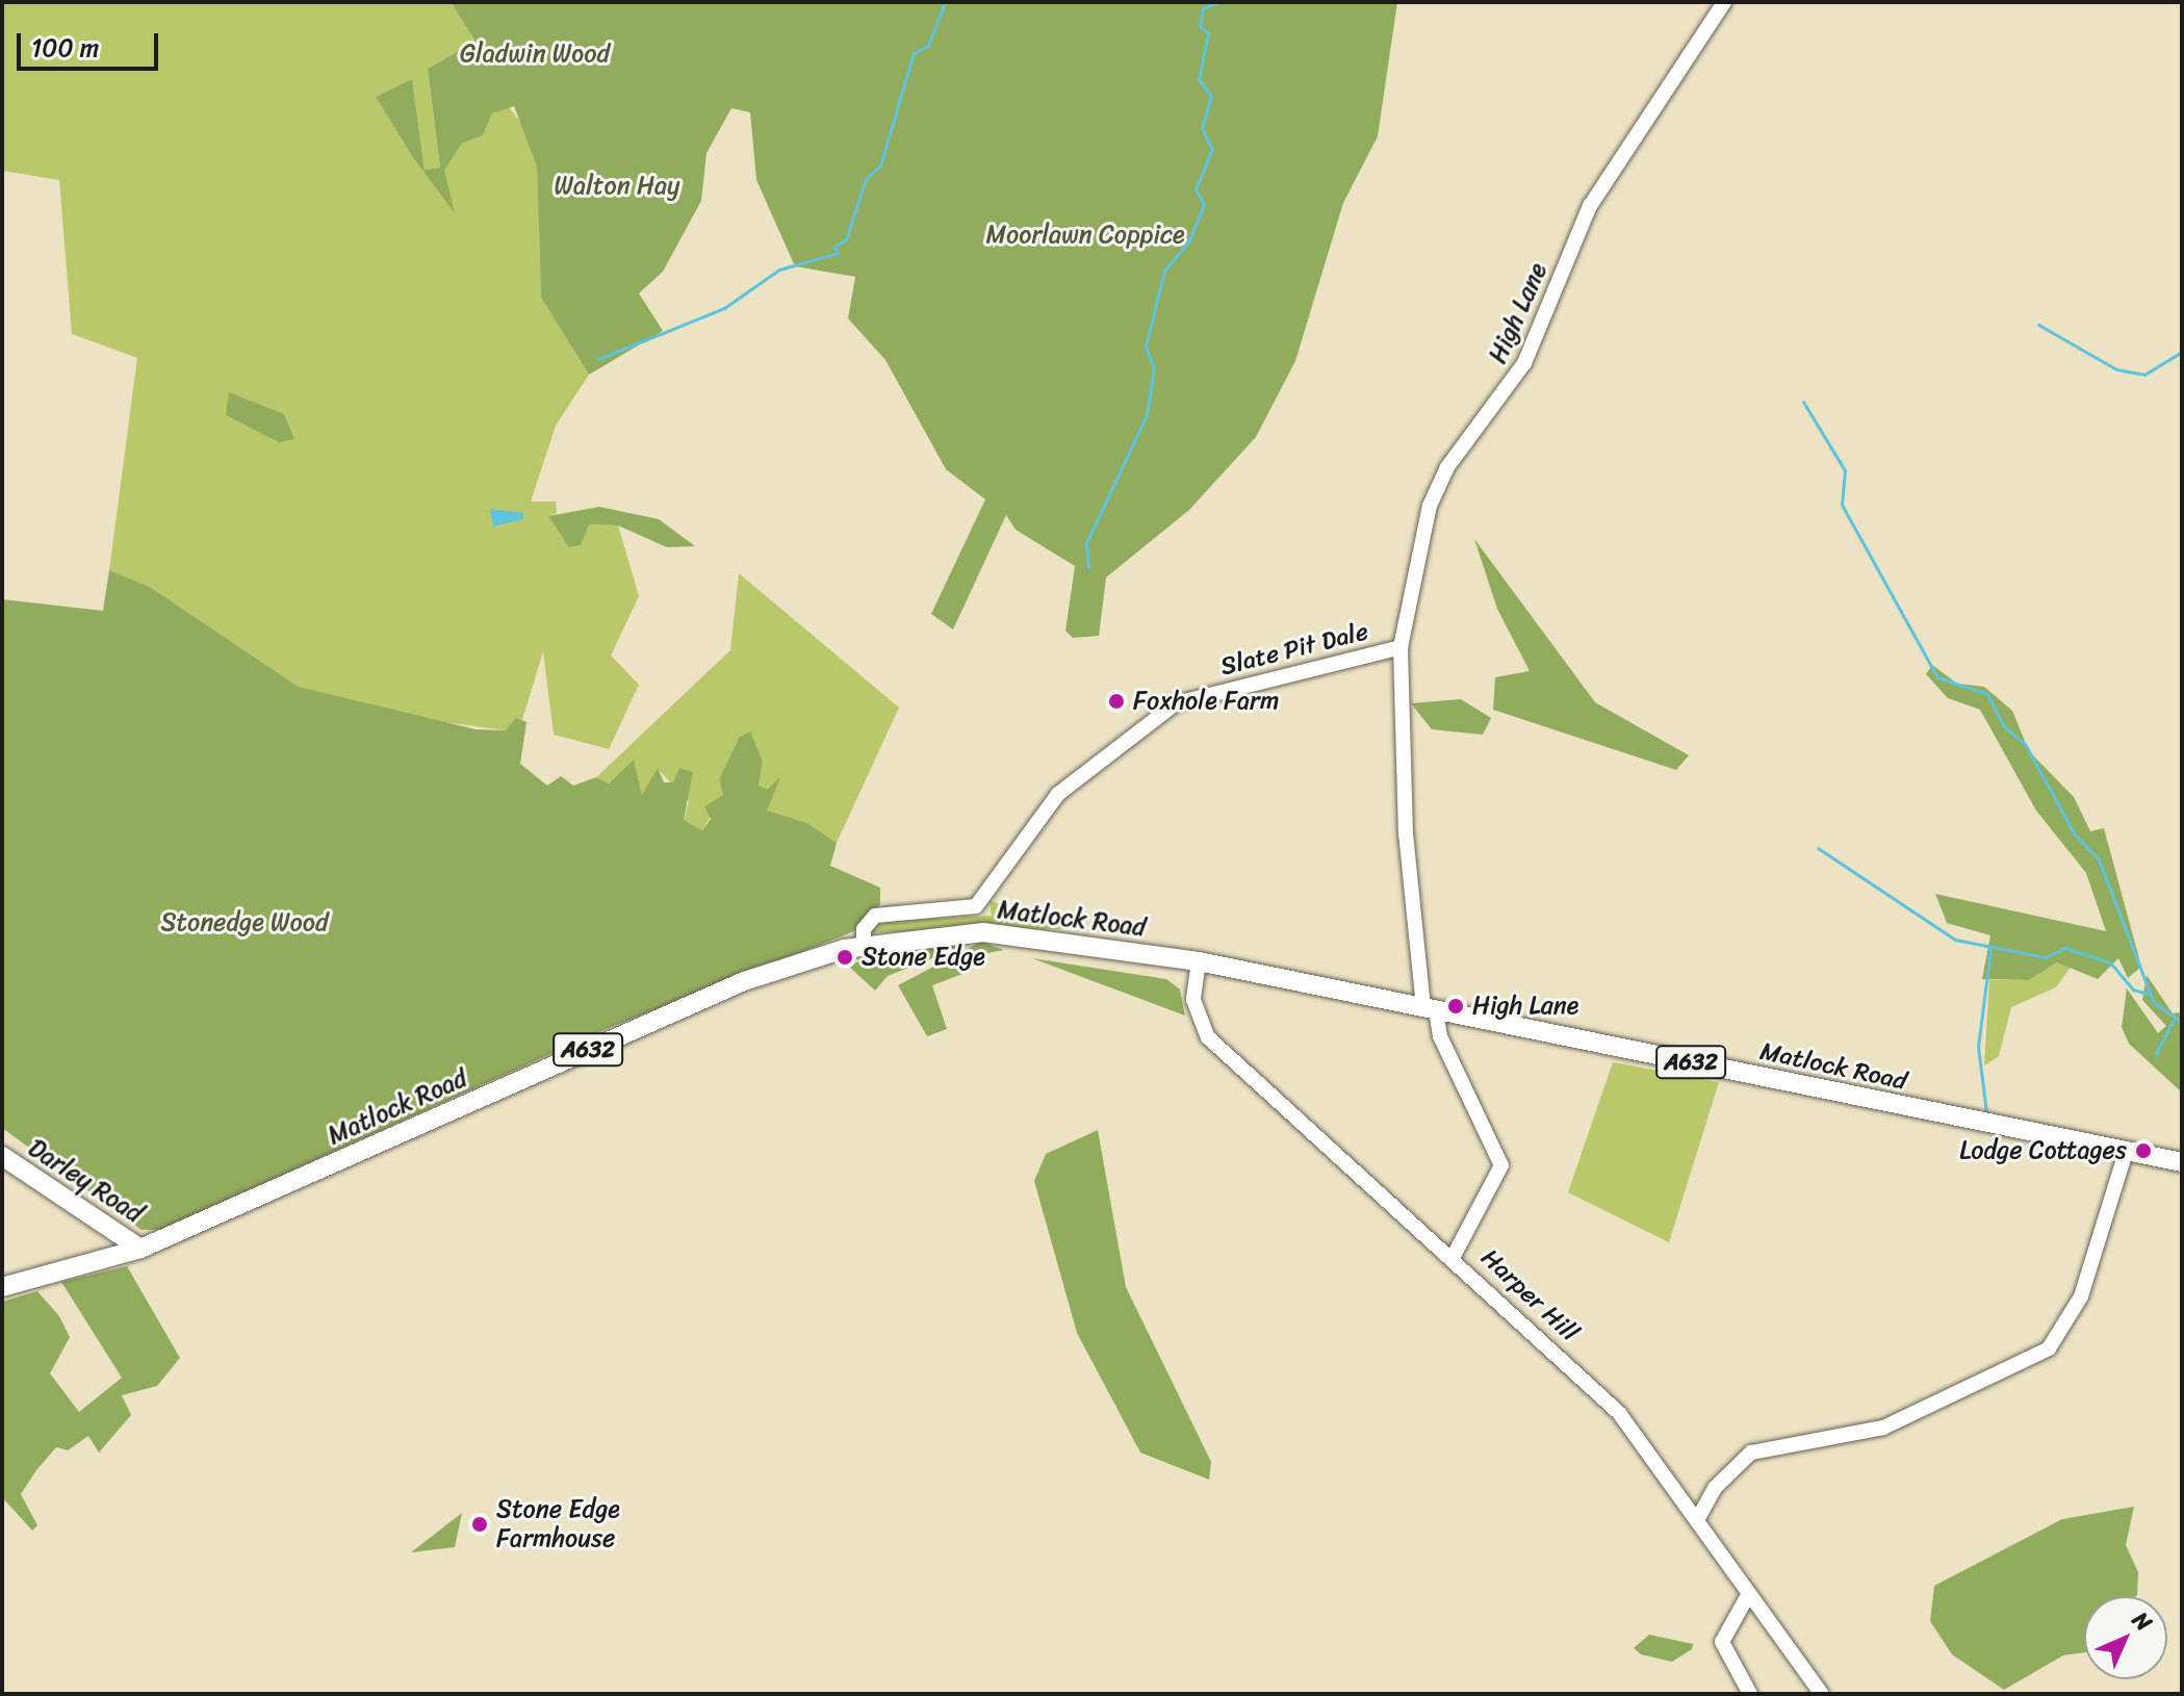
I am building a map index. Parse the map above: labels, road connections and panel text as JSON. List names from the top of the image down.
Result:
{
  "streets": {
    "main road": ["Matlock Road", "A632", "Darley Road"],
    "street": ["High Lane", "Slate Pit Dale", "Harper Hill"]
  },
  "crossings": [
    ["High Lane", "Slate Pit Dale"],
    ["High Lane", "Matlock Road"],
    ["High Lane", "Harper Hill"],
    ["Slate Pit Dale", "Matlock Road"],
    ["Matlock Road", "Darley Road"],
    ["Matlock Road", "Harper Hill"]
  ],
  "parks": [
    "Gladwin Wood",
    "Walton Hay",
    "Moorlawn Coppice",
    "Stonedge Wood"
  ],
  "places": [
    "Foxhole Farm",
    "Stone Edge",
    "High Lane",
    "Lodge Cottages",
    "Stone Edge Farmhouse"
  ],
  "scale_bar": "100 m",
  "north": "top right"
}
